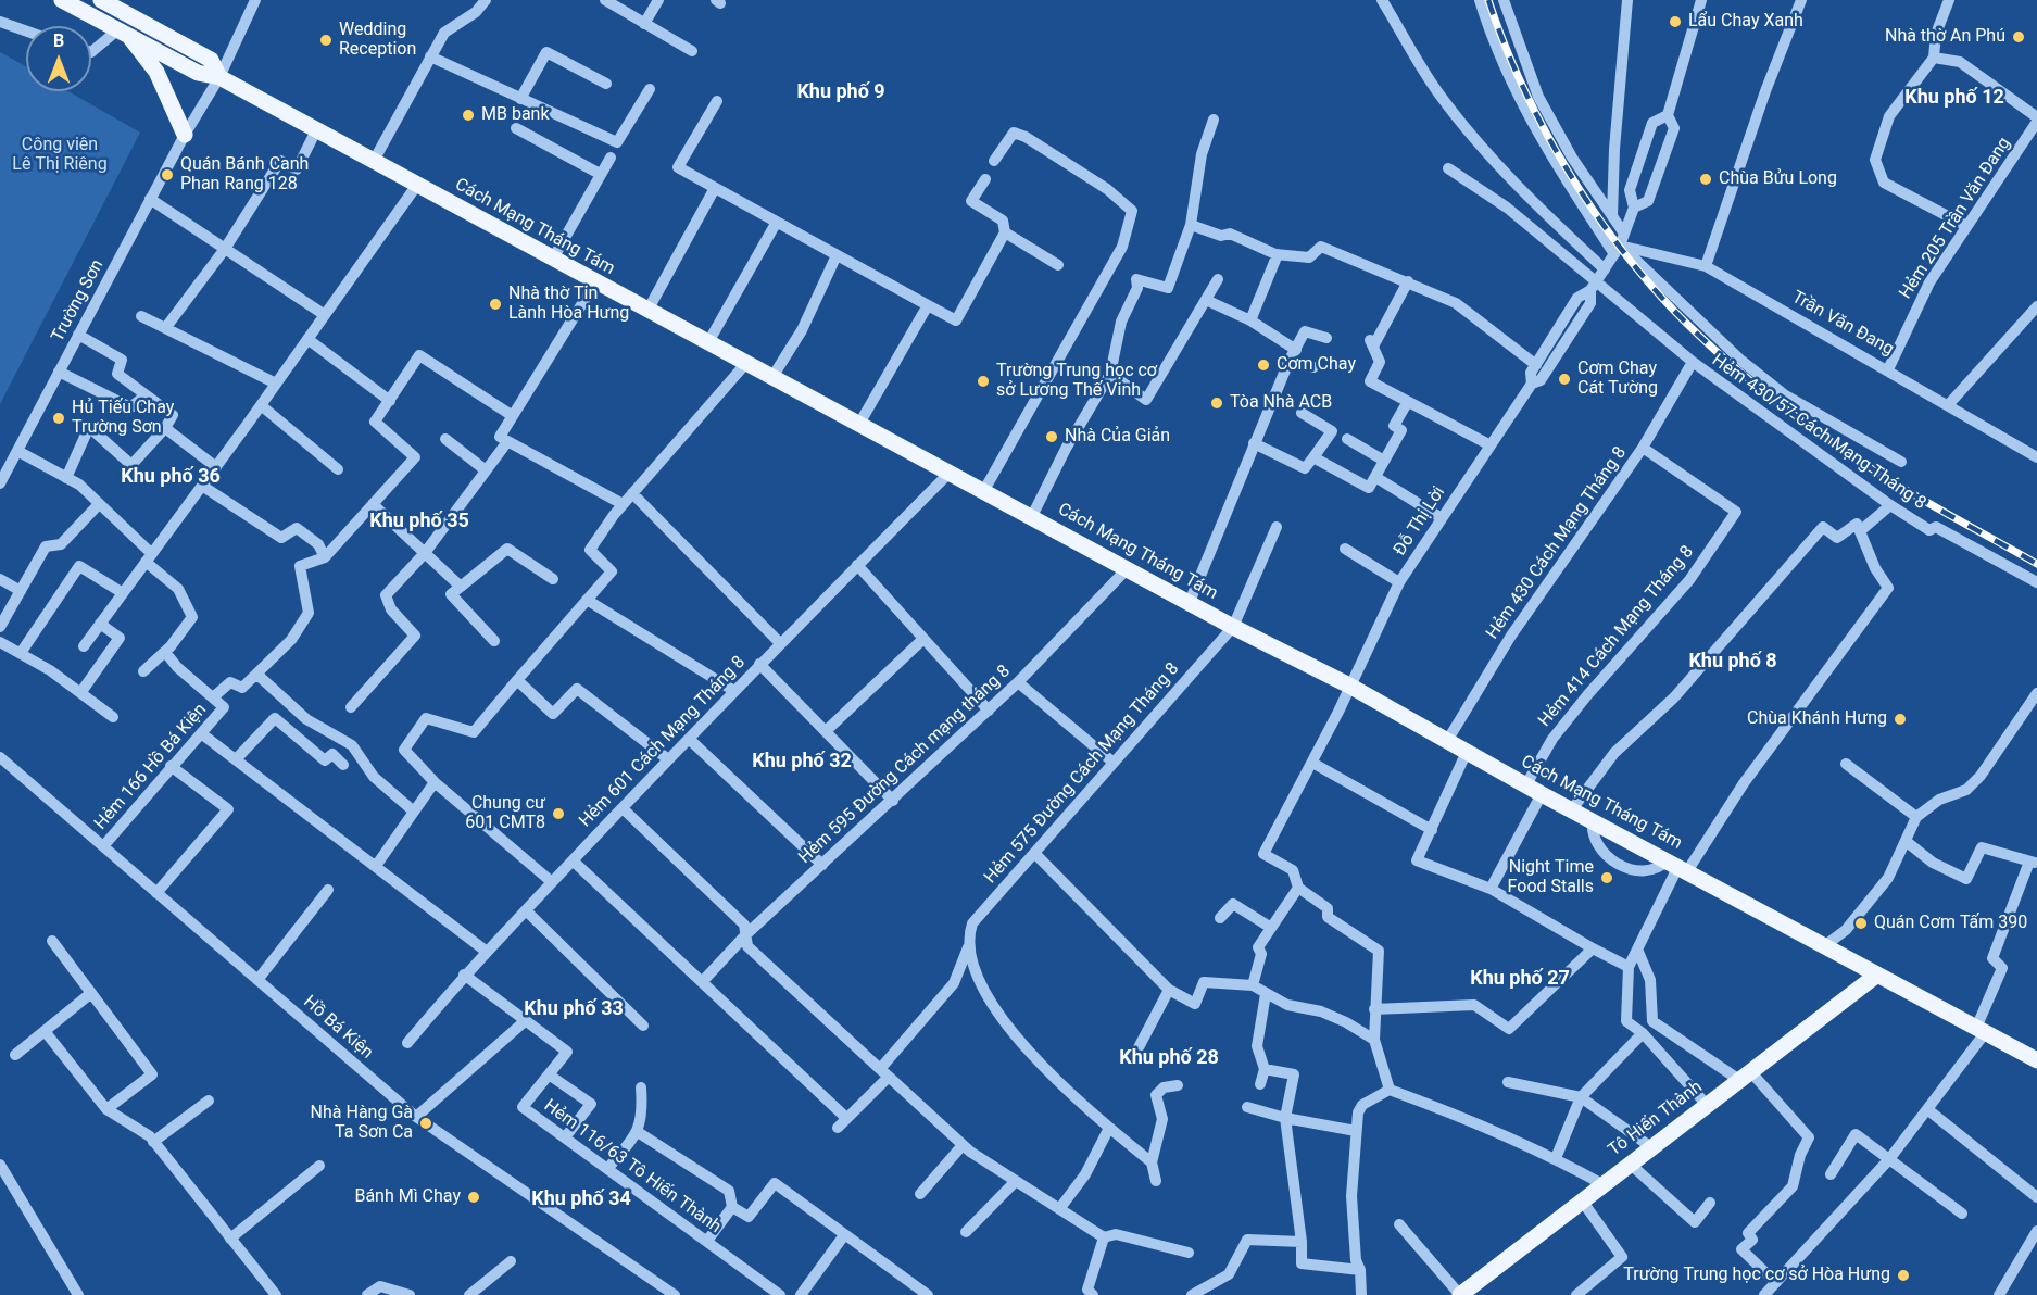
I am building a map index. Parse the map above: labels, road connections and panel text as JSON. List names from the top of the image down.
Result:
{
  "streets": {
    "main road": ["Cách Mạng Tháng Tám", "Tô Hiến Thành"],
    "street": [
      "Hẻm 205 Trần Văn Ðang",
      "Trường Sơn",
      "Trần Văn Ðang",
      "Hẻm 430/57 Cách Mạng Tháng 8",
      "Đỗ Thị Lời",
      "Hẻm 430 Cách Mạng Tháng 8",
      "Hẻm 414 Cách Mạng Tháng 8",
      "Hẻm 601 Cách Mạng Tháng 8",
      "Hẻm 595 Đường Cách mạng tháng 8",
      "Hẻm 166 Hồ Bá Kiện",
      "Hẻm 575 Đường Cách Mạng Tháng 8",
      "Hồ Bá Kiện",
      "Hẻm 116/63 Tô Hiến Thành"
    ]
  },
  "crossings": [
    ["Hẻm 205 Trần Văn Ðang", "Trần Văn Ðang"],
    ["Cách Mạng Tháng Tám", "Trường Sơn"],
    ["Cách Mạng Tháng Tám", "Đỗ Thị Lời"],
    ["Cách Mạng Tháng Tám", "Hẻm 430 Cách Mạng Tháng 8"],
    ["Cách Mạng Tháng Tám", "Hẻm 414 Cách Mạng Tháng 8"],
    ["Cách Mạng Tháng Tám", "Hẻm 601 Cách Mạng Tháng 8"],
    ["Cách Mạng Tháng Tám", "Hẻm 595 Đường Cách mạng tháng 8"],
    ["Cách Mạng Tháng Tám", "Hẻm 575 Đường Cách Mạng Tháng 8"],
    ["Cách Mạng Tháng Tám", "Tô Hiến Thành"],
    ["Trần Văn Ðang", "Đỗ Thị Lời"],
    ["Hẻm 430/57 Cách Mạng Tháng 8", "Đỗ Thị Lời"],
    ["Hẻm 430/57 Cách Mạng Tháng 8", "Hẻm 430 Cách Mạng Tháng 8"],
    ["Hẻm 430 Cách Mạng Tháng 8", "Hẻm 414 Cách Mạng Tháng 8"],
    ["Hẻm 601 Cách Mạng Tháng 8", "Hẻm 595 Đường Cách mạng tháng 8"],
    ["Hẻm 166 Hồ Bá Kiện", "Hồ Bá Kiện"]
  ],
  "districts": [
    "Khu phố 9",
    "Khu phố 12",
    "Khu phố 36",
    "Khu phố 35",
    "Khu phố 8",
    "Khu phố 32",
    "Khu phố 27",
    "Khu phố 33",
    "Khu phố 28",
    "Khu phố 34"
  ],
  "parks": ["Công viên Lê Thị Riêng"],
  "places": [
    "Lẩu Chay Xanh",
    "Nhà thờ An Phú",
    "Wedding Reception",
    "MB bank",
    "Quán Bánh Canh Phan Rang 128",
    "Chùa Bửu Long",
    "Nhà thờ Tin Lành Hòa Hưng",
    "Cơm Chay",
    "Cơm Chay Cát Tường",
    "Trường Trung học cơ sở Lương Thế Vinh",
    "Tòa Nhà ACB",
    "Hủ Tiếu Chay Trường Sơn",
    "Nhà Của Giản",
    "Chùa Khánh Hưng",
    "Chung cư 601 CMT8",
    "Night Time Food Stalls",
    "Quán Cơm Tấm 390",
    "Nhà Hàng Gà Ta Sơn Ca",
    "Bánh Mì Chay",
    "Trường Trung học cơ sở Hòa Hưng"
  ],
  "north": "top"
}
